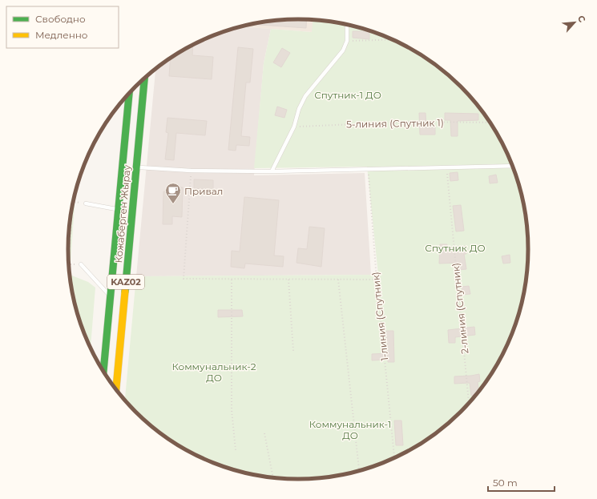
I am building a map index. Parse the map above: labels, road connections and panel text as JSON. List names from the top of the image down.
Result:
{
  "streets": {
    "highway": ["Кожаберген Жырау", "KAZ02"],
    "path": ["5-линия (Спутник 1)", "2-линия (Спутник)", "1-линия (Спутник)"]
  },
  "parks": [
    "Спутник-1 ДО",
    "Спутник ДО",
    "Коммунальник-2 ДО",
    "Коммунальник-1 ДО"
  ],
  "places": {
    "cafe": ["Привал"]
  },
  "legend": ["Свободно", "Медленно"],
  "scale_bar": "50 m",
  "north": "top right"
}
